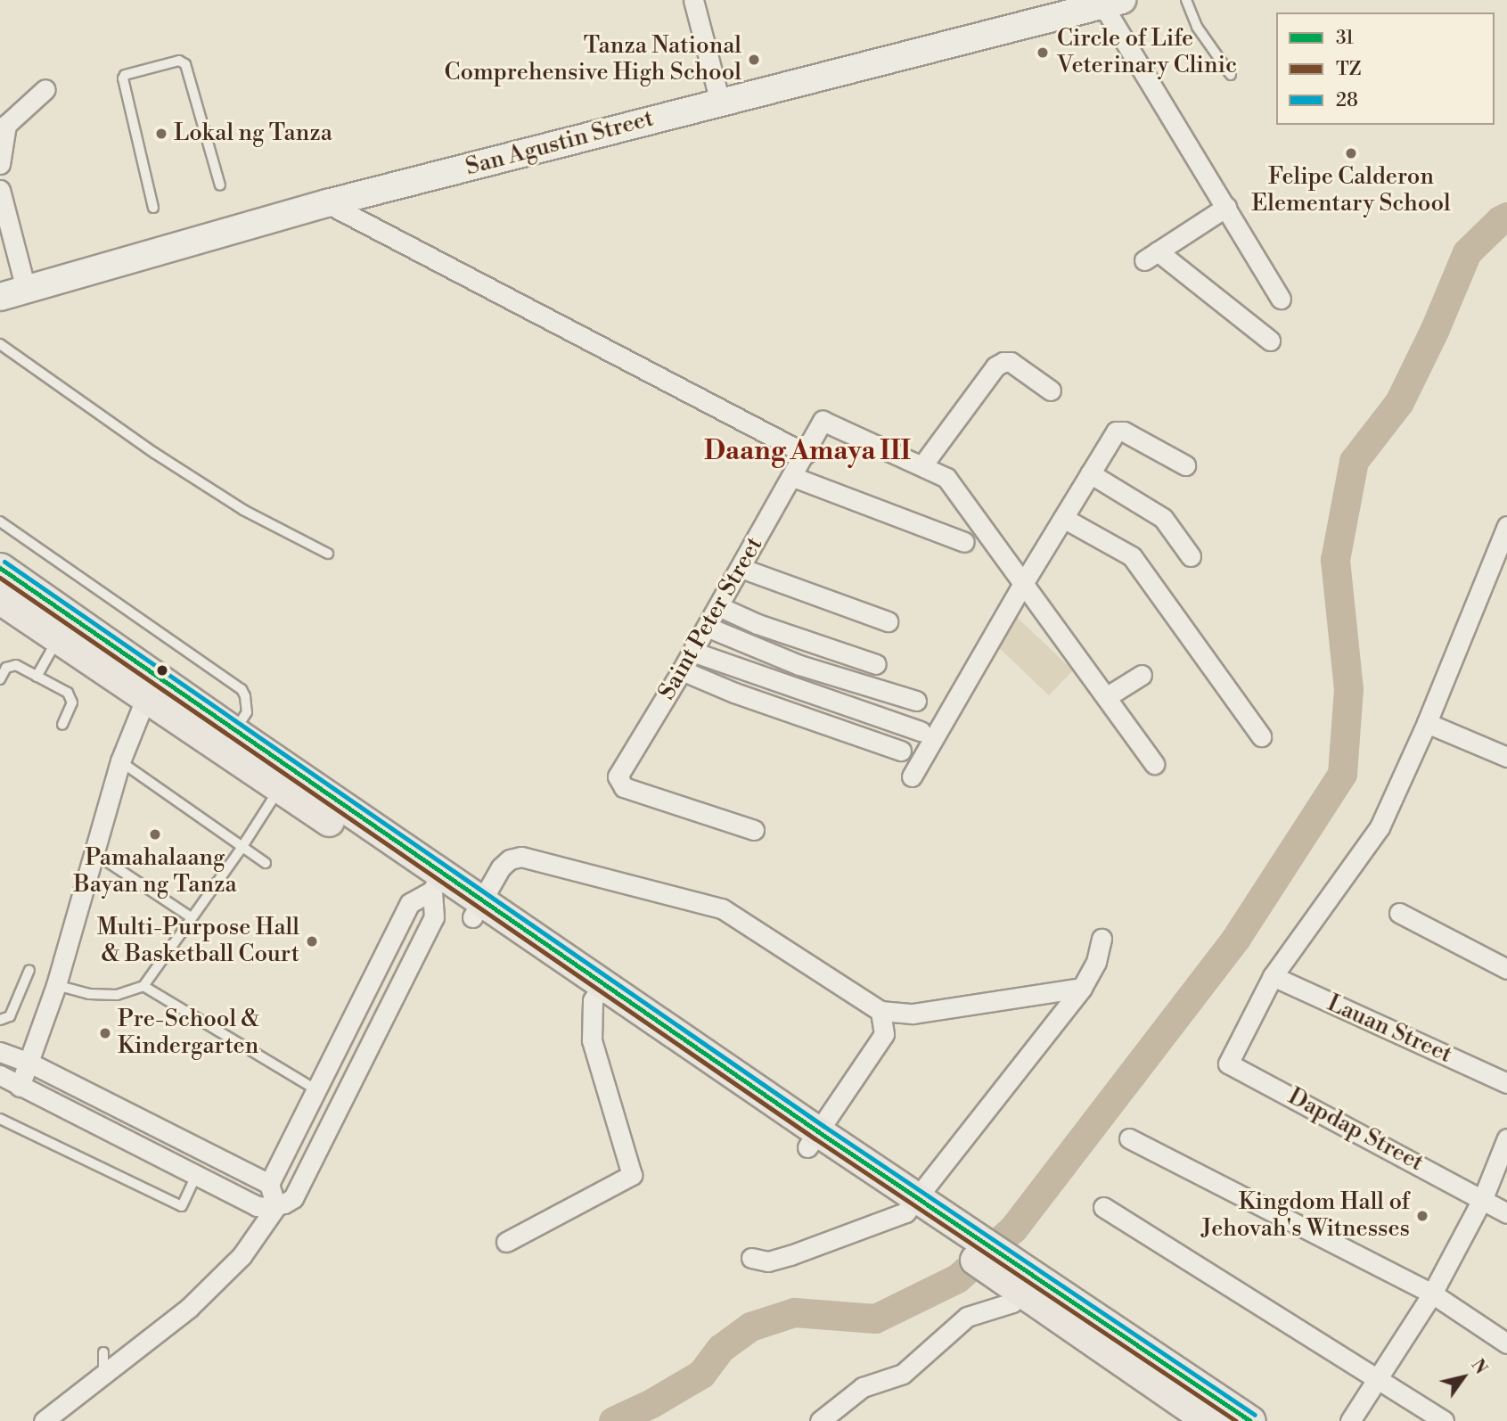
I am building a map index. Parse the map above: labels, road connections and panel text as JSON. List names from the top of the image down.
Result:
{
  "streets": {
    "main road": ["San Agustin Street"],
    "street": ["Saint Peter Street", "Lauan Street", "Dapdap Street"]
  },
  "crossings": [
    ["Lauan Street", "Dapdap Street"]
  ],
  "districts": ["Daang Amaya III"],
  "places": [
    "Circle of Life Veterinary Clinic",
    "Tanza National Comprehensive High School",
    "Lokal ng Tanza",
    "Felipe Calderon Elementary School",
    "Pamahalaang Bayan ng Tanza",
    "Multi-Purpose Hall & Basketball Court",
    "Pre-School & Kindergarten",
    "Kingdom Hall of Jehovah's Witnesses"
  ],
  "lines": ["transit line 28", "transit line 31", "transit line TZ"],
  "legend": ["31", "TZ", "28"],
  "north": "top right"
}
